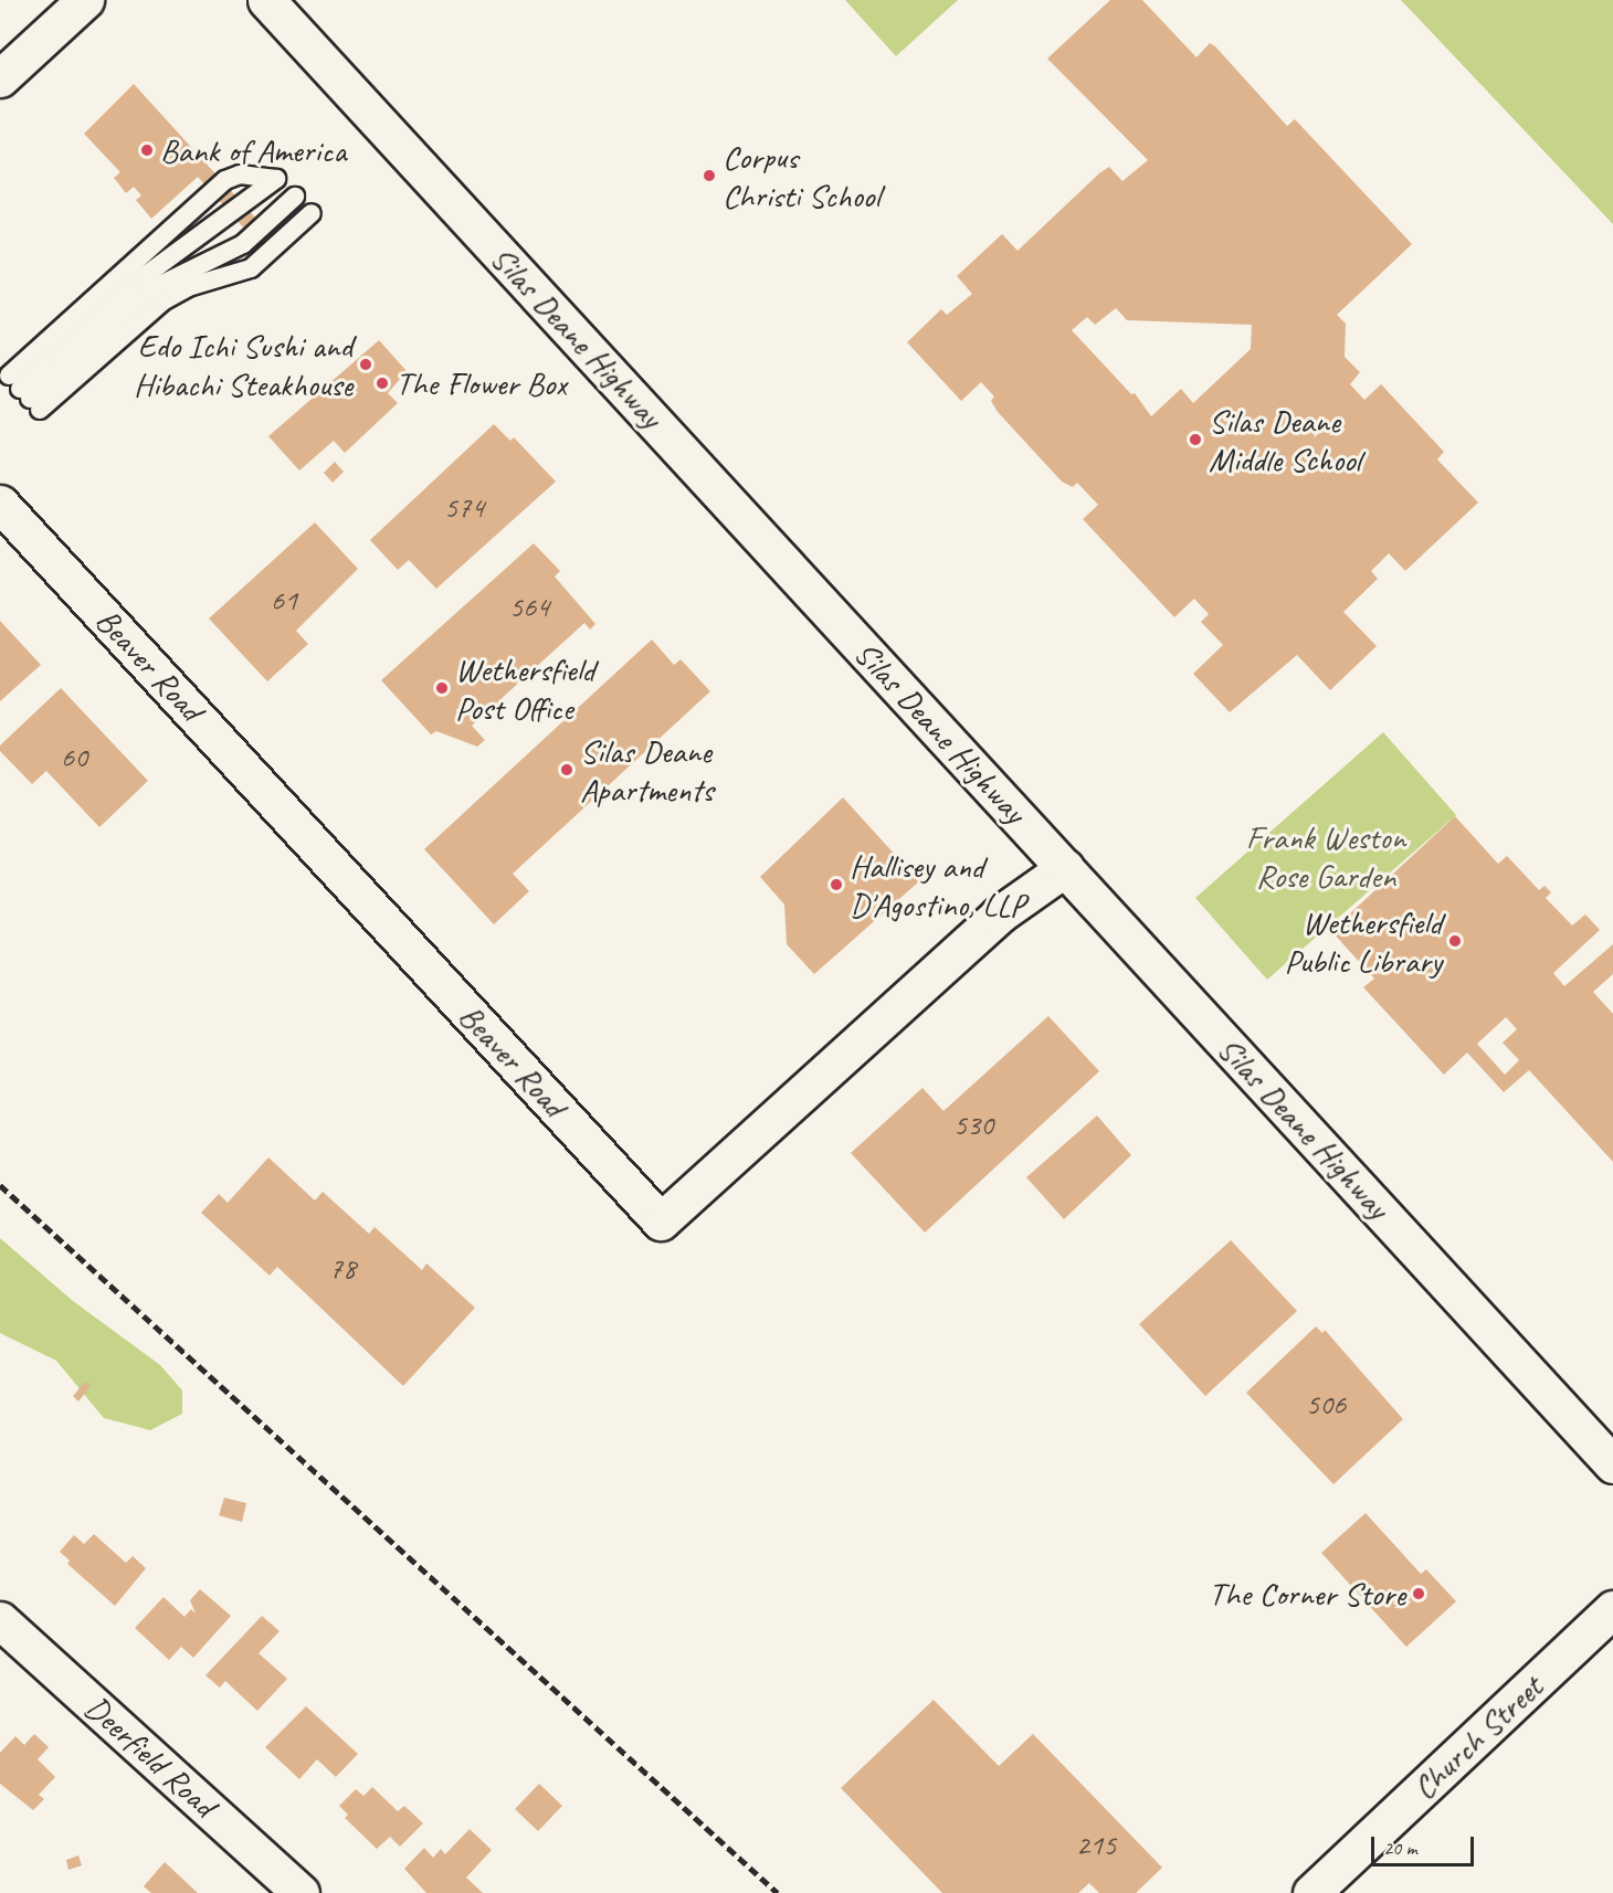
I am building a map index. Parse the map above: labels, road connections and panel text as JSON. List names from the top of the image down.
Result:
{
  "streets": {
    "street": [
      "Silas Deane Highway",
      "Beaver Road",
      "Church Street",
      "Deerfield Road"
    ]
  },
  "crossings": [
    ["Silas Deane Highway", "Beaver Road"]
  ],
  "parks": ["Frank Weston Rose Garden"],
  "places": [
    "Bank of America",
    "Corpus Christi School",
    "Edo Ichi Sushi and Hibachi Steakhouse",
    "The Flower Box",
    "Silas Deane Middle School",
    "Wethersfield Post Office",
    "Silas Deane Apartments",
    "Hallisey and D'Agostino, LLP",
    "Wethersfield Public Library",
    "The Corner Store"
  ],
  "house_numbers": [
    "574",
    "61",
    "564",
    "60",
    "530",
    "78",
    "506",
    "215"
  ],
  "scale_bar": "20 m"
}
